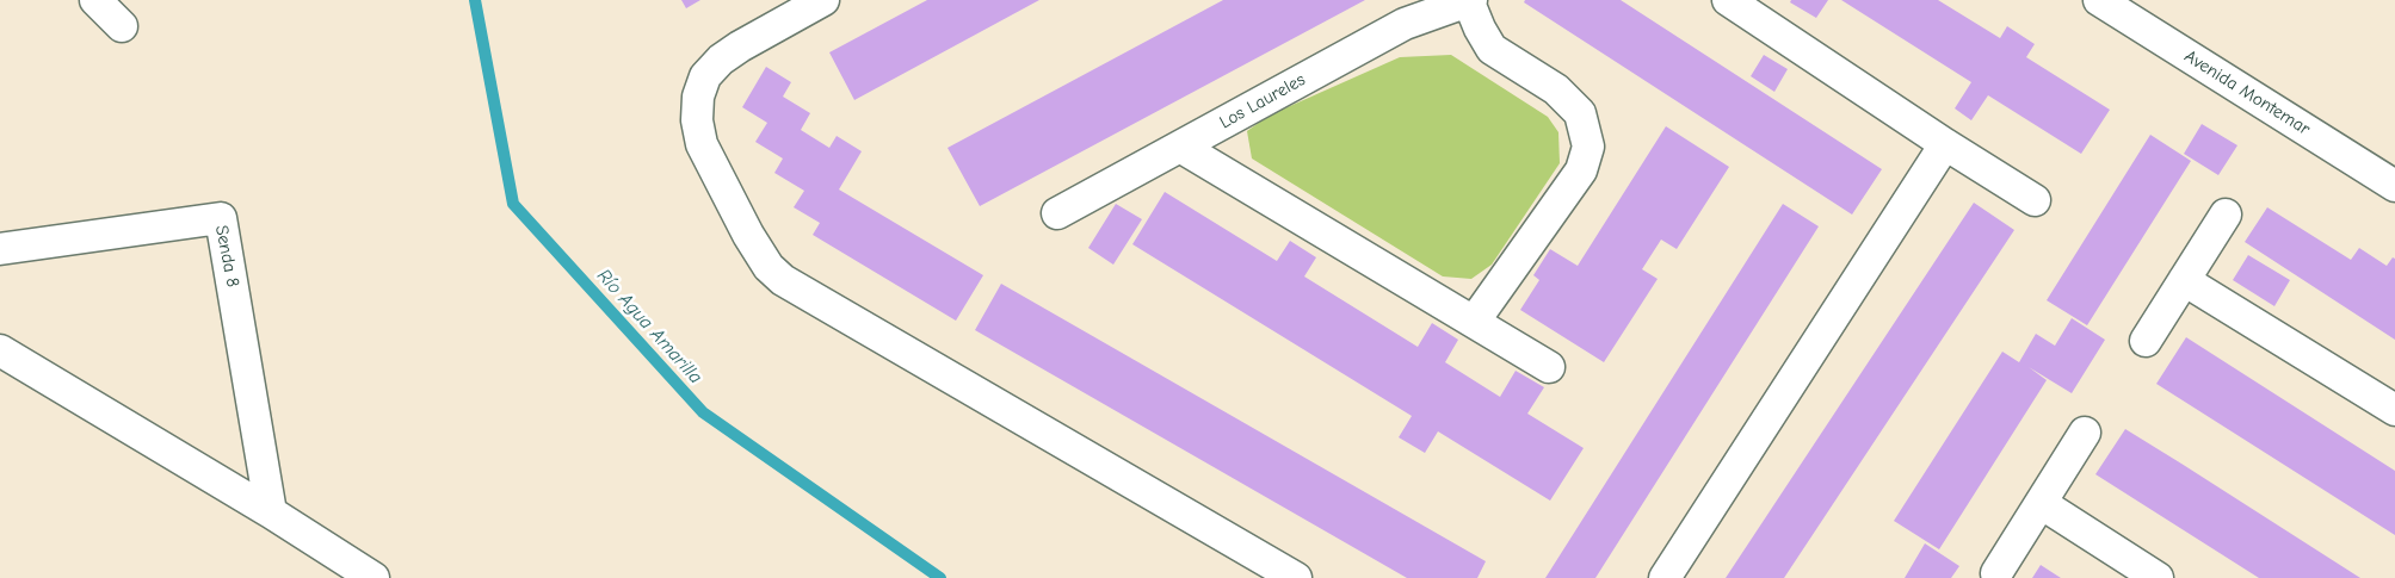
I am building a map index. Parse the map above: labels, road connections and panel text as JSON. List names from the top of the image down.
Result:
{
  "streets": {
    "street": ["Avenida Montemar", "Los Laureles", "Senda 8"]
  },
  "water": ["Río Agua Amarilla"]
}
